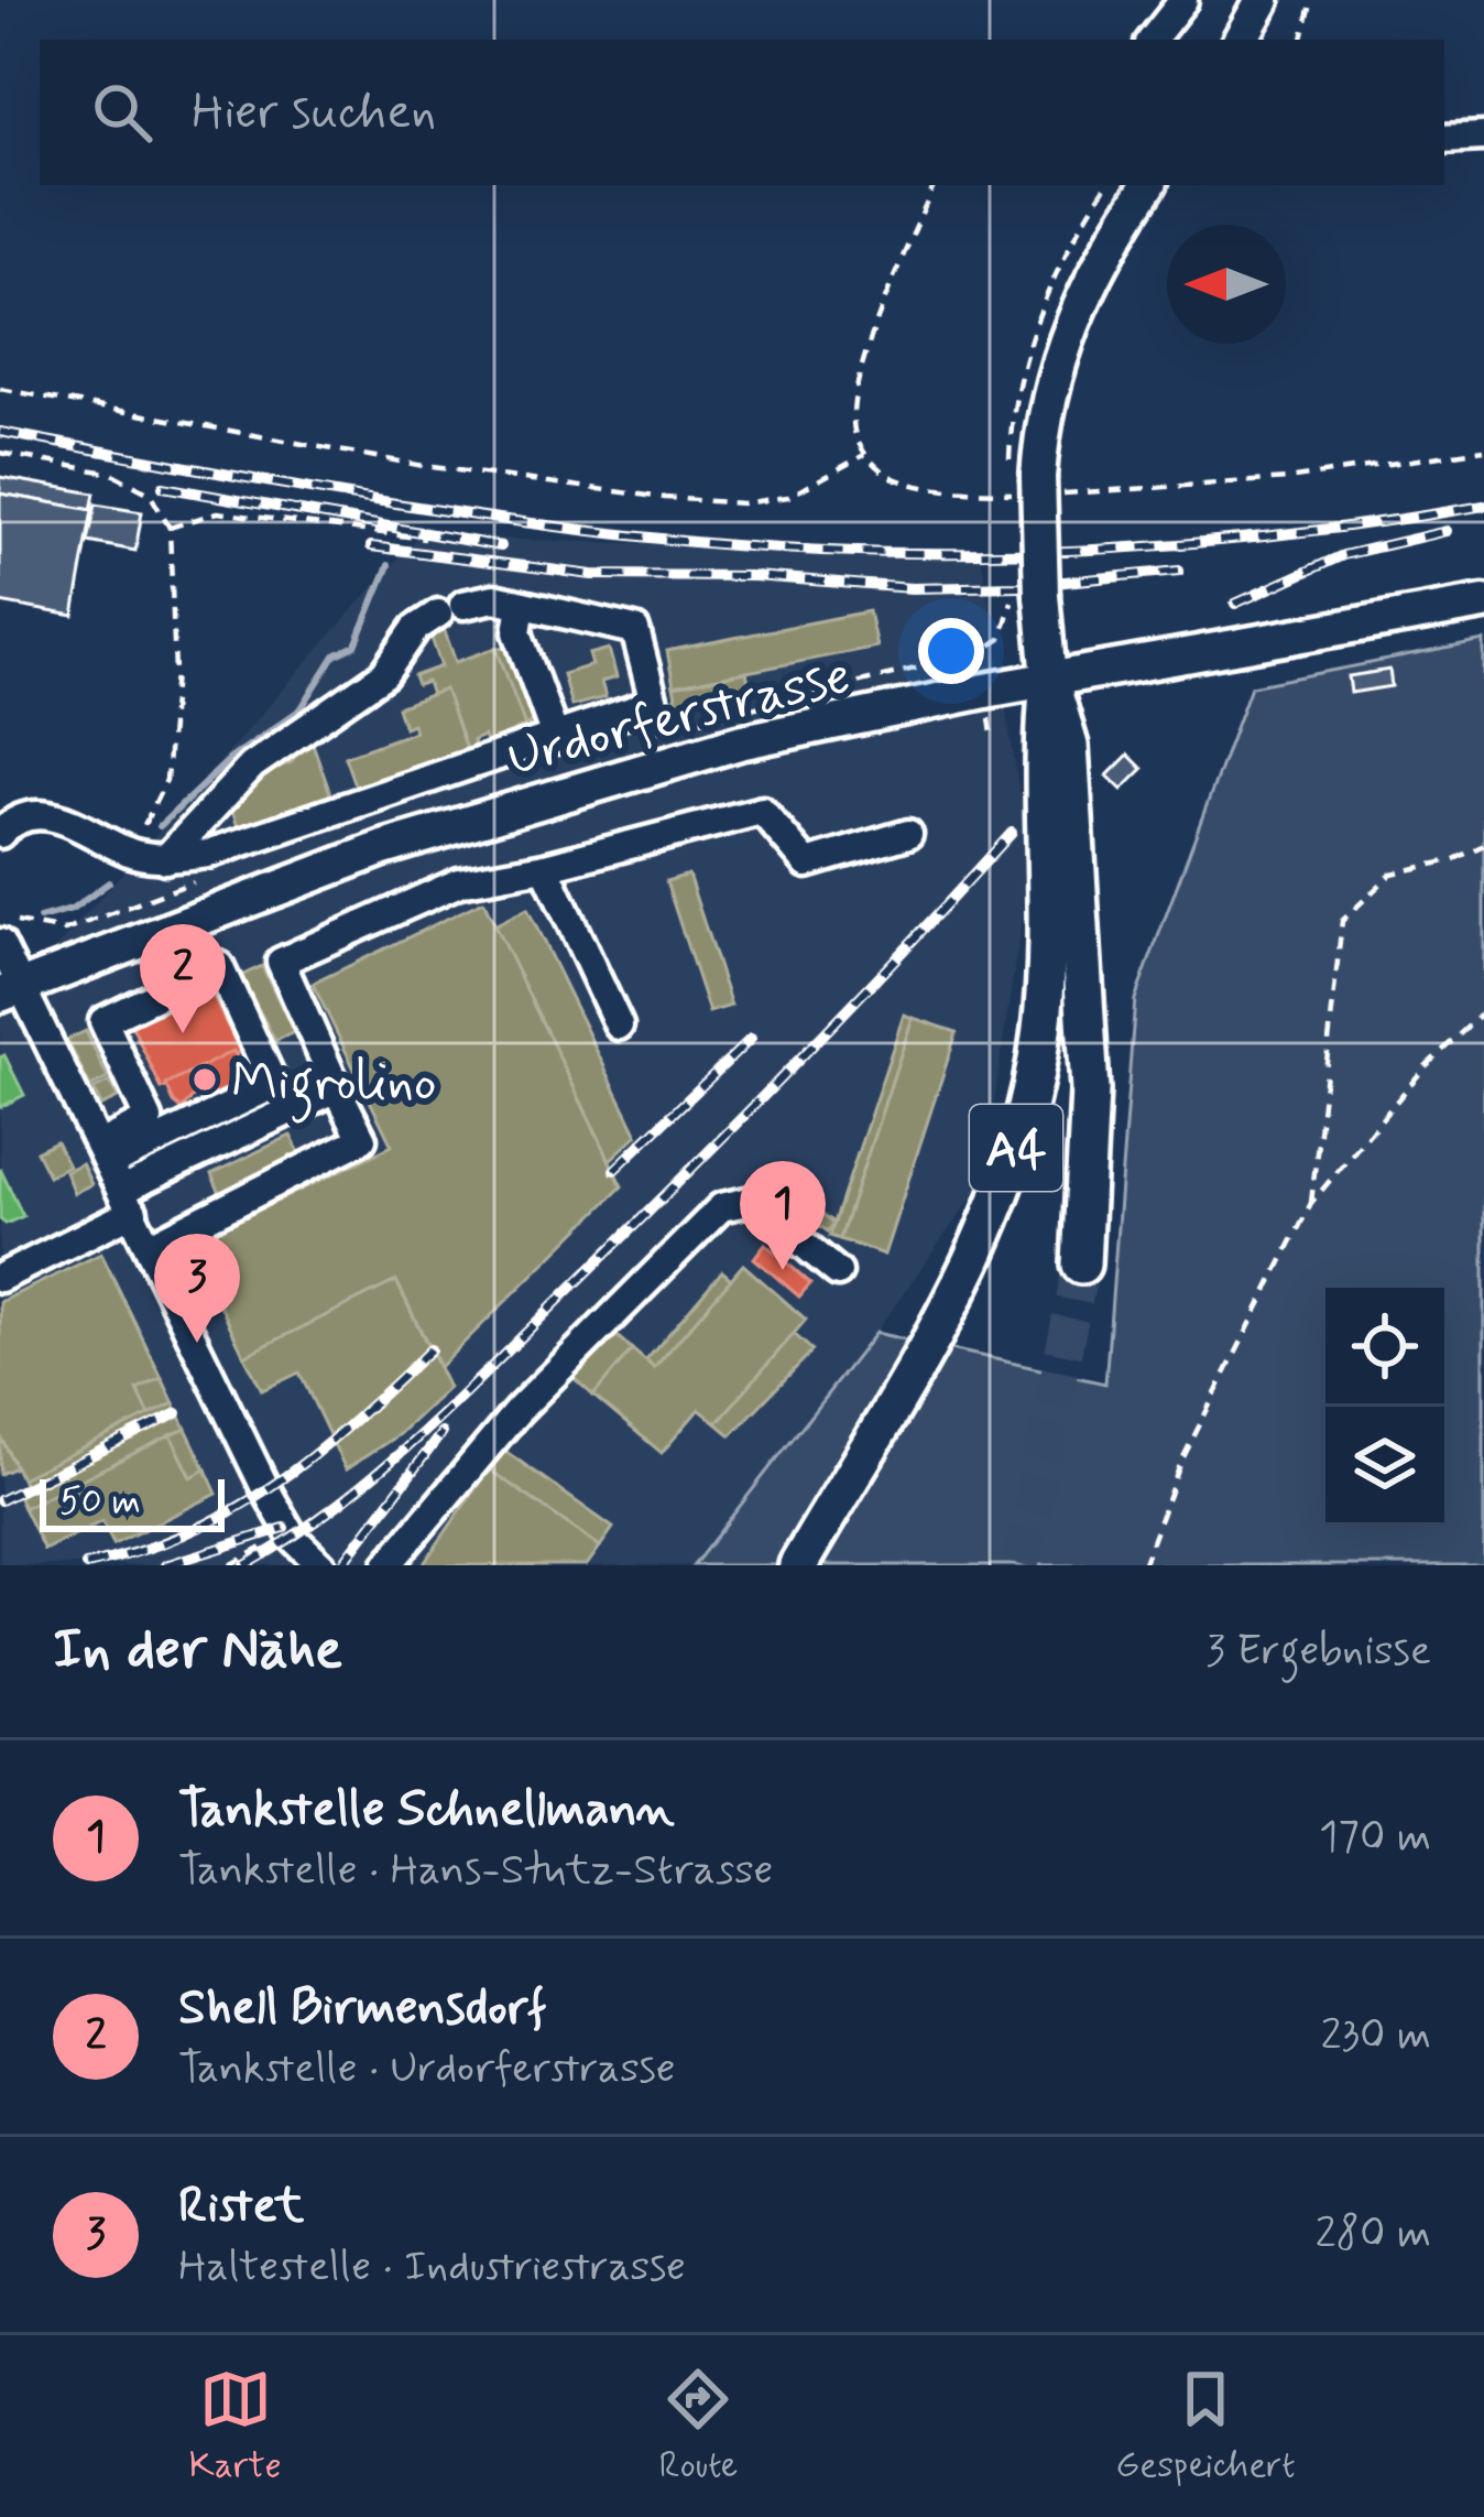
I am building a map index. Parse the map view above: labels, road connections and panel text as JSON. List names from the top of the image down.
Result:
{
  "streets": {
    "highway": ["A4"],
    "main road": ["Urdorferstrasse"]
  },
  "crossings": [
    ["Urdorferstrasse", "A4"]
  ],
  "places": ["Migrolino"],
  "scale_bar": "50 m",
  "north": "left",
  "page": {
    "search": "Hier suchen",
    "pins": ["2", "1", "3"],
    "scale": "50 m",
    "heading": ["In der Nähe", "3 Ergebnisse"],
    "list": [
      {
        "mark": "1",
        "name": "Tankstelle Schnellmann",
        "note": "Tankstelle · Hans-Stutz-Strasse",
        "value": "170 m"
      },
      {
        "mark": "2",
        "name": "Shell Birmensdorf",
        "note": "Tankstelle · Urdorferstrasse",
        "value": "230 m"
      },
      {
        "mark": "3",
        "name": "Ristet",
        "note": "Haltestelle · Industriestrasse",
        "value": "280 m"
      }
    ],
    "nav": ["Karte", "Route", "Gespeichert"]
  }
}
